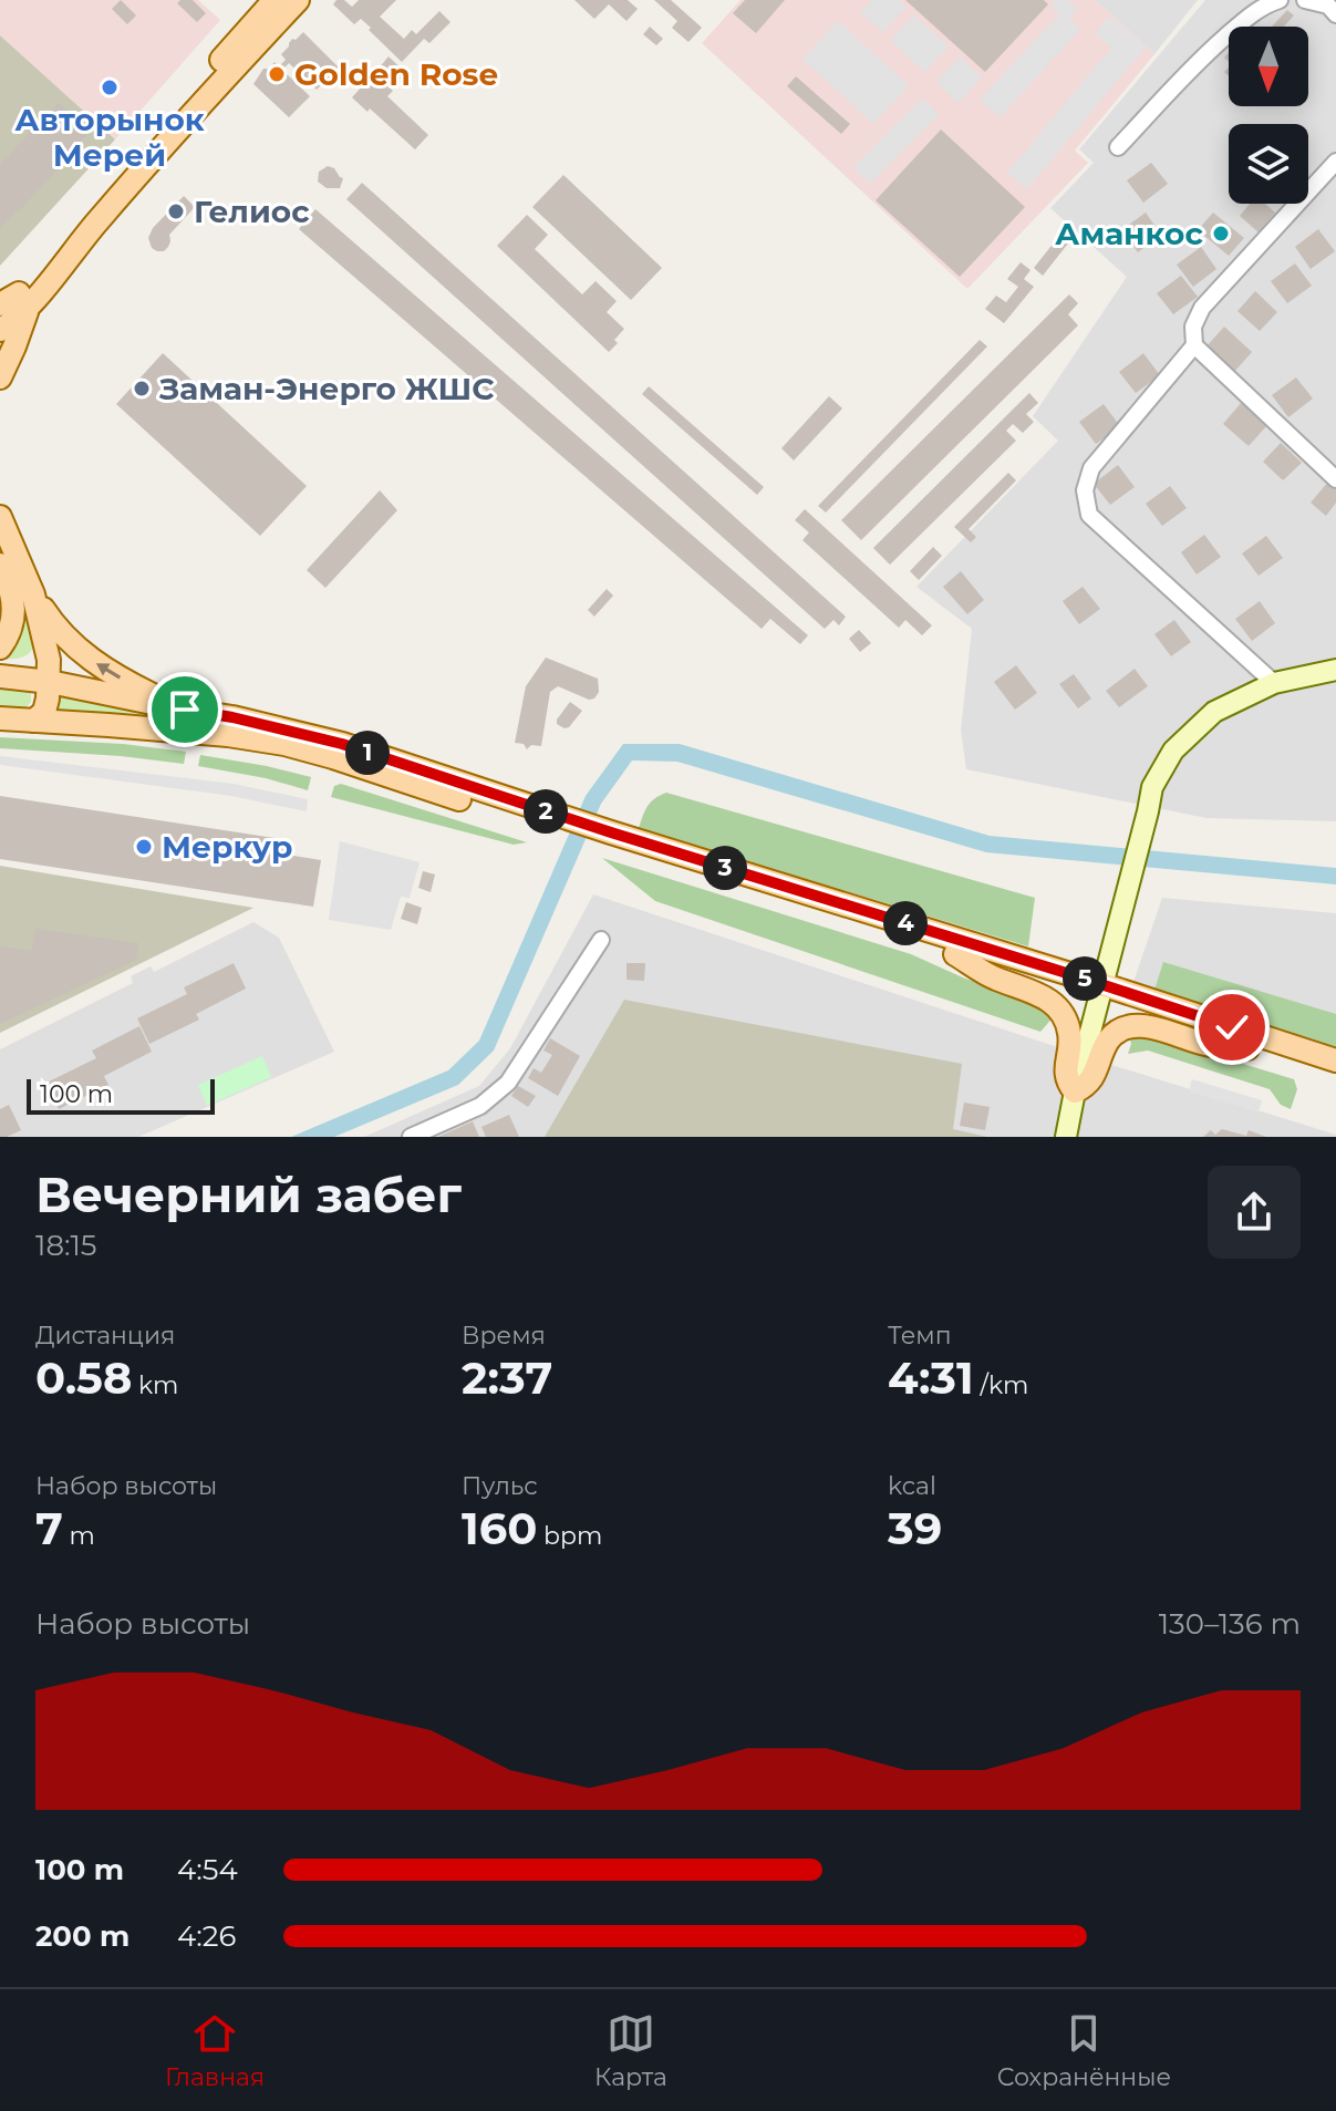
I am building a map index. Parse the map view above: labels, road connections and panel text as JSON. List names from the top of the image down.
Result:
{
  "places": [
    "Golden Rose",
    "Авторынок Мерей",
    "Гелиос",
    "Аманкос",
    "Заман-Энерго ЖШС",
    "Меркур"
  ],
  "scale_bar": "100 m",
  "north": "bottom",
  "page": {
    "pins": [
      "1",
      "2",
      "3",
      "4",
      "5"
    ],
    "scale": "100 m",
    "heading": ["Вечерний забег", "18:15"],
    "stats": [
      ["Дистанция", "0.58 km"],
      ["Время", "2:37"],
      ["Темп", "4:31 /km"],
      ["Набор высоты", "7 m"],
      ["Пульс", "160 bpm"],
      ["kcal", "39"]
    ],
    "chart": ["Набор высоты", "130–136 m"],
    "list": [
      {
        "name": "100 m",
        "note": "4:54"
      },
      {
        "name": "200 m",
        "note": "4:26"
      }
    ],
    "tabs": ["Главная", "Карта", "Сохранённые"]
  }
}
